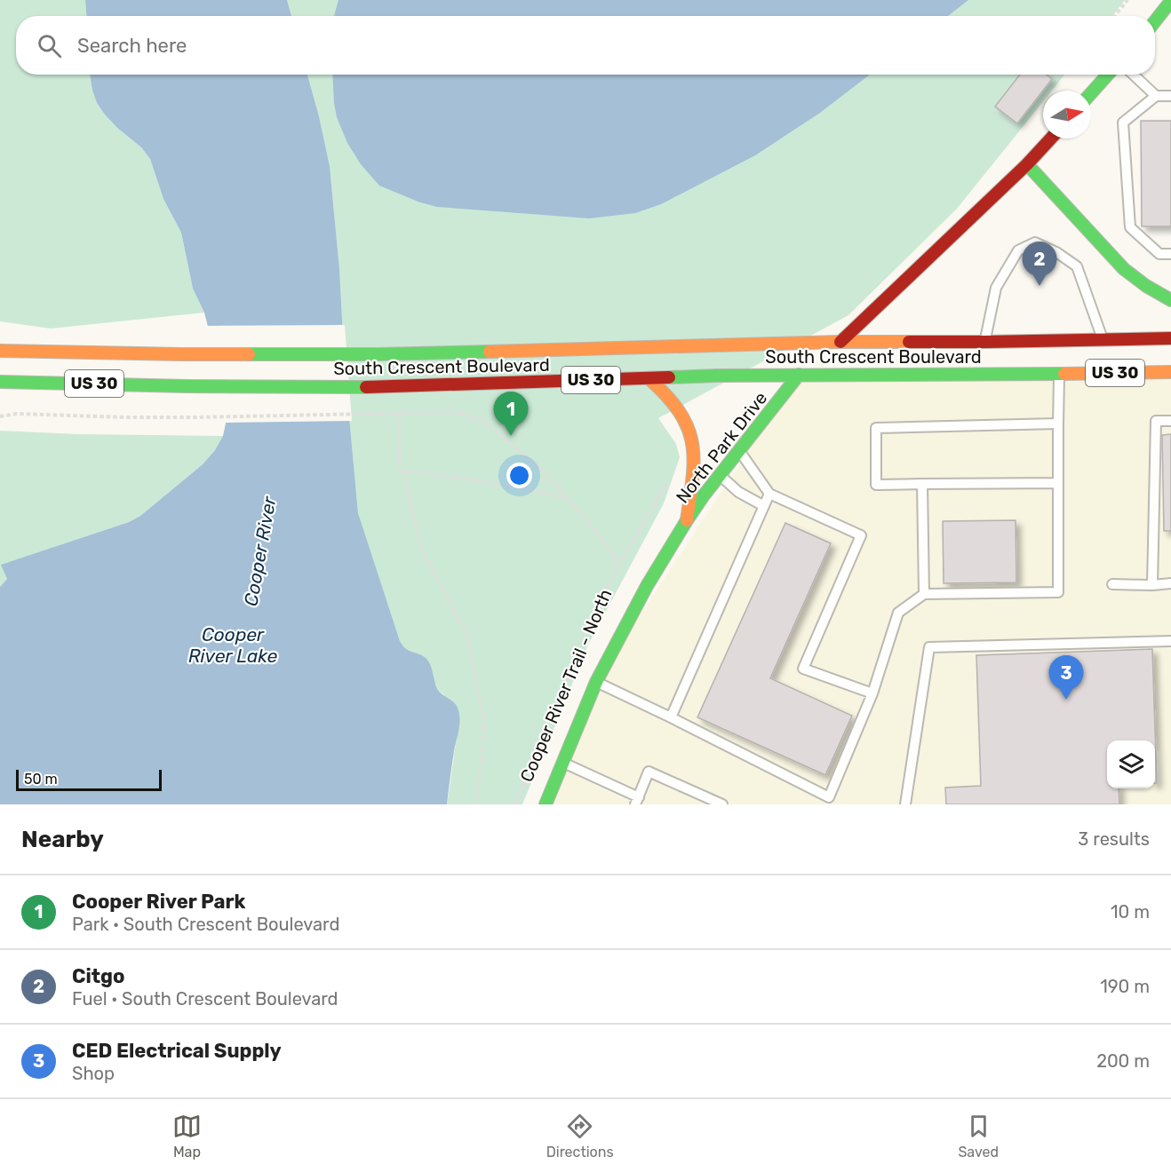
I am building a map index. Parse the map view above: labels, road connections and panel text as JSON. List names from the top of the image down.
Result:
{
  "streets": {
    "main road": ["South Crescent Boulevard", "US 30", "North Park Drive"],
    "path": ["Cooper River Trail - North"]
  },
  "crossings": [
    ["South Crescent Boulevard", "North Park Drive"]
  ],
  "water": ["Cooper River", "Cooper River Lake"],
  "scale_bar": "50 m",
  "north": "right",
  "page": {
    "search": "Search here",
    "pins": ["2", "1", "3"],
    "scale": "50 m",
    "heading": ["Nearby", "3 results"],
    "list": [
      {
        "mark": "1",
        "name": "Cooper River Park",
        "note": "Park · South Crescent Boulevard",
        "value": "10 m"
      },
      {
        "mark": "2",
        "name": "Citgo",
        "note": "Fuel · South Crescent Boulevard",
        "value": "190 m"
      },
      {
        "mark": "3",
        "name": "CED Electrical Supply",
        "note": "Shop",
        "value": "200 m"
      }
    ],
    "nav": ["Map", "Directions", "Saved"]
  }
}
